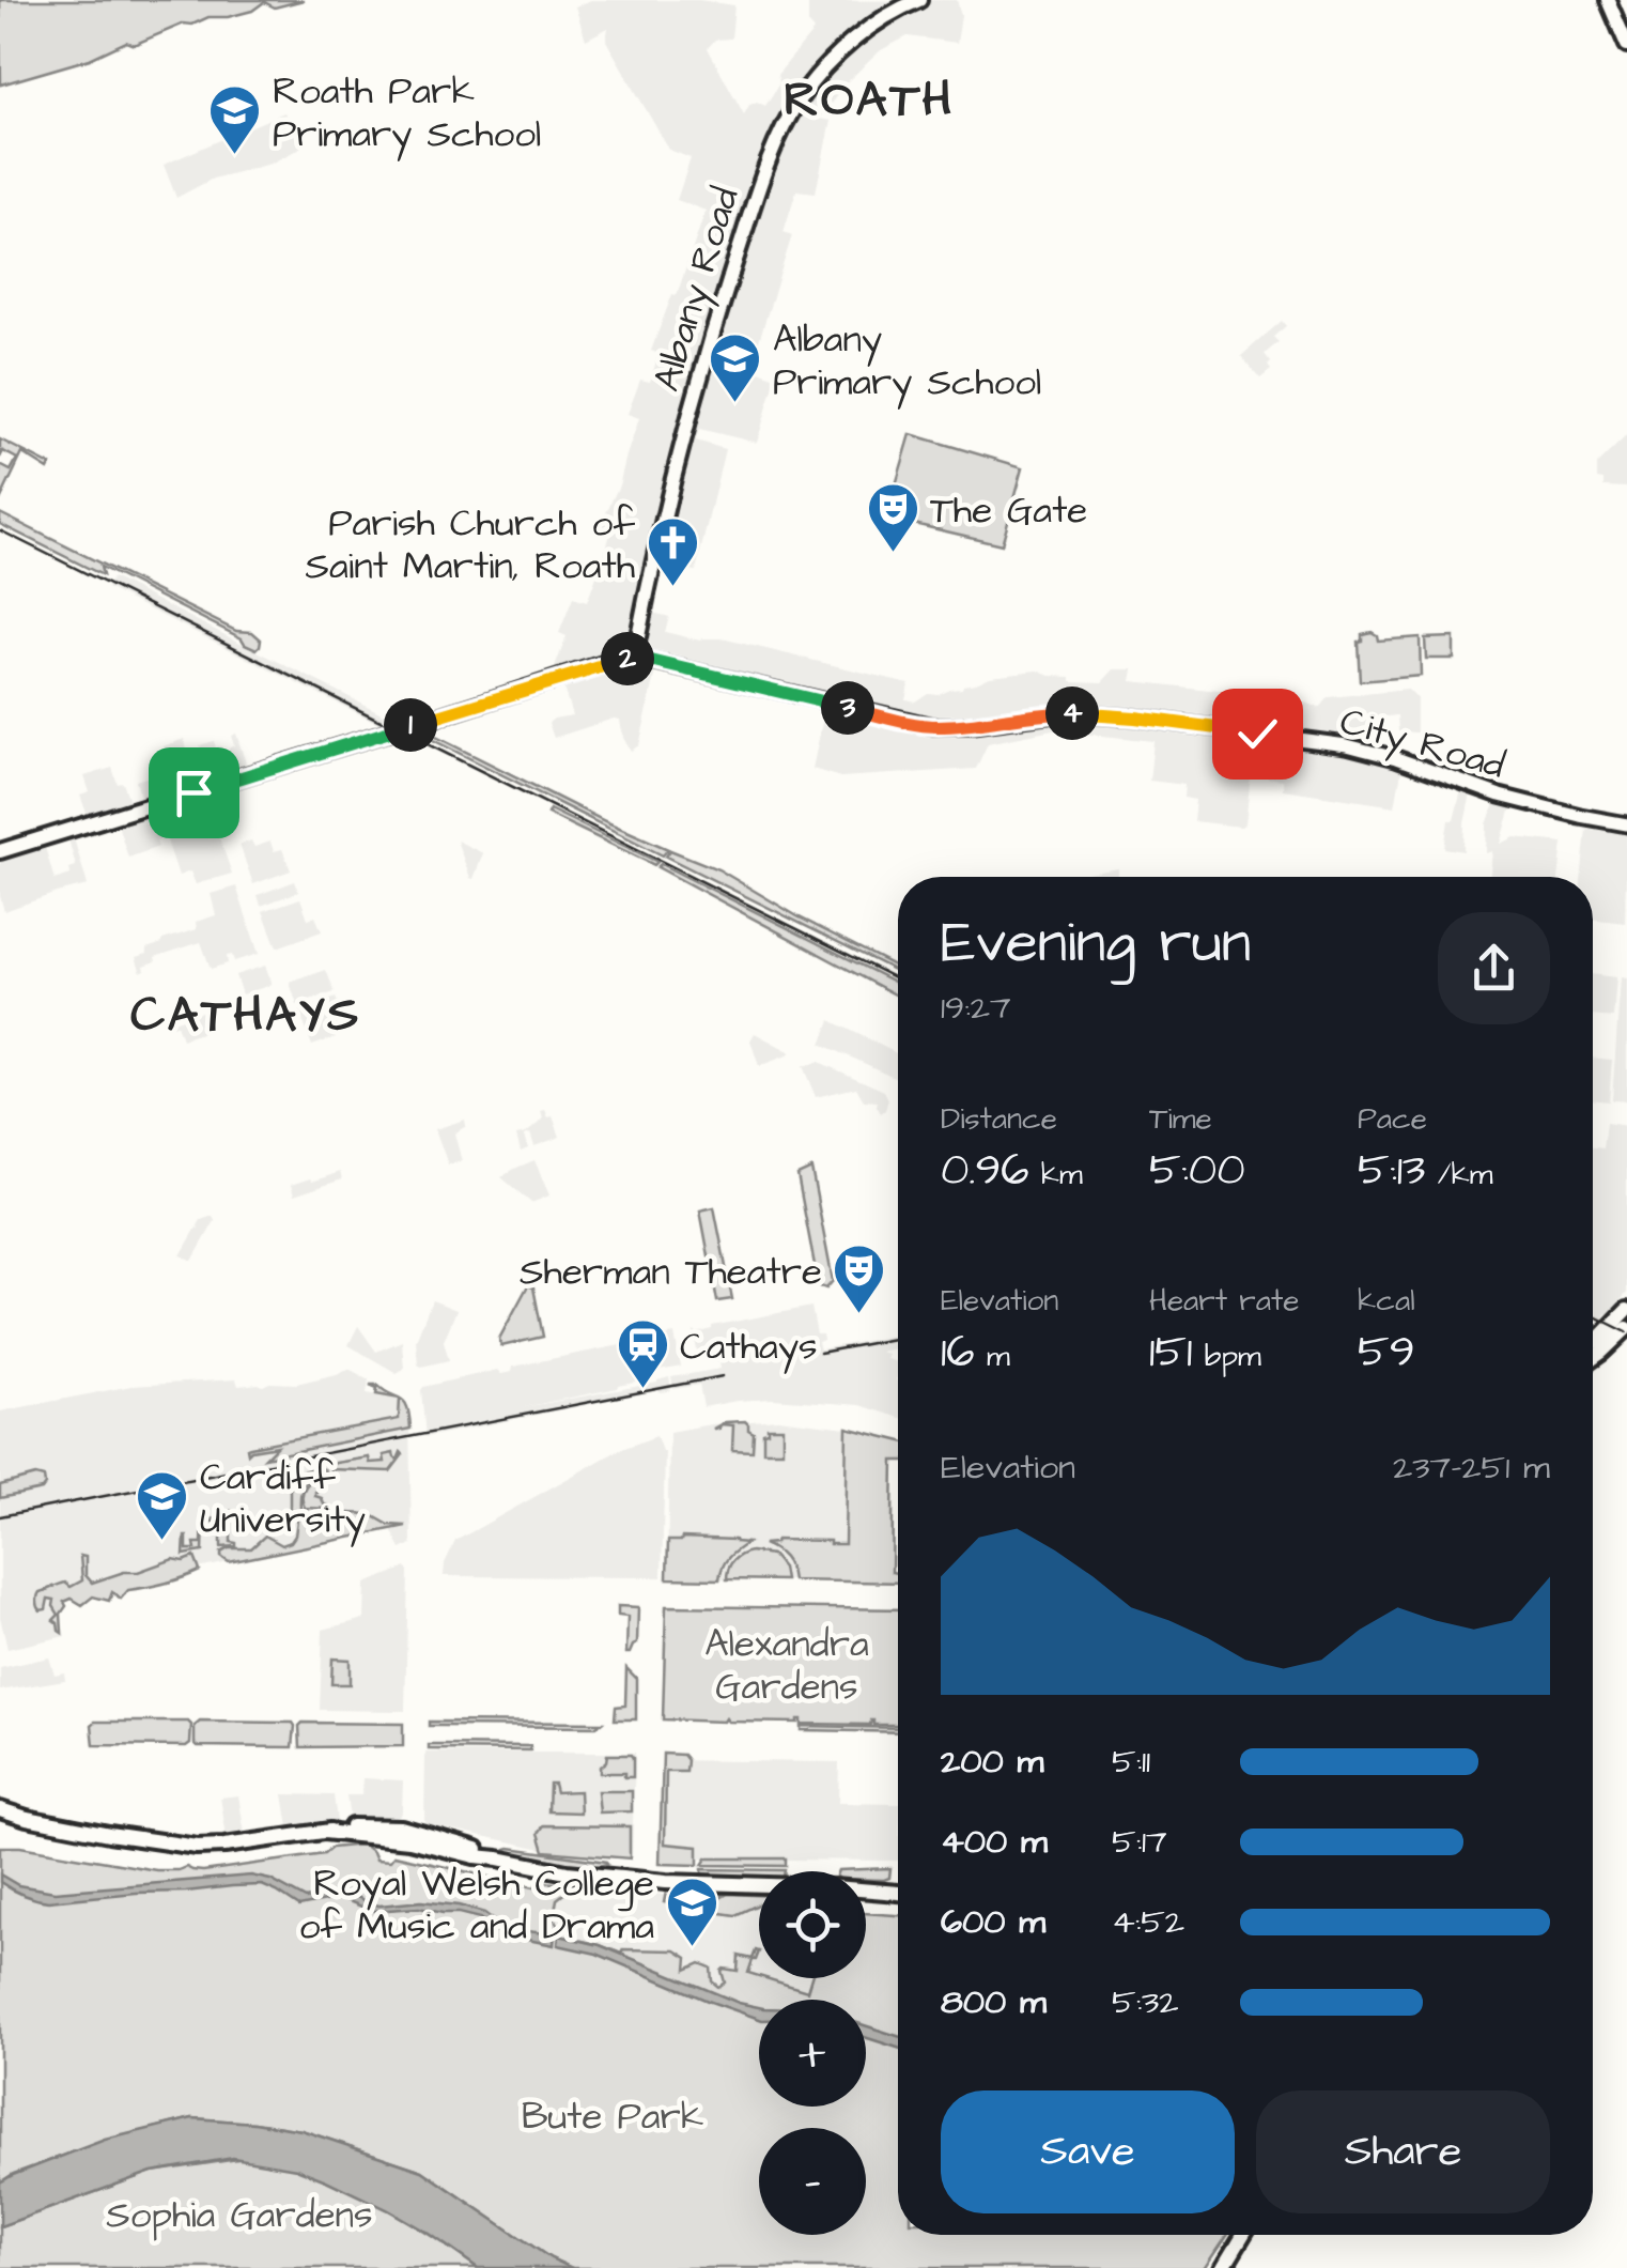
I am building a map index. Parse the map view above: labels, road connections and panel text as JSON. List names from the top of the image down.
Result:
{
  "streets": {
    "main road": ["Albany Road", "City Road"]
  },
  "crossings": [
    ["Albany Road", "City Road"]
  ],
  "districts": ["ROATH", "CATHAYS"],
  "parks": ["Alexandra Gardens", "Bute Park", "Sophia Gardens"],
  "places": {
    "school or university": [
      "Roath Park Primary School",
      "Albany Primary School",
      "Cardiff University",
      "Royal Welsh College of Music and Drama"
    ],
    "theatre": ["The Gate", "Sherman Theatre"],
    "church": ["Parish Church of Saint Martin, Roath"],
    "station": ["Cathays"]
  },
  "page": {
    "pins": [
      "2",
      "3",
      "4",
      "1"
    ],
    "heading": ["Evening run", "19:27"],
    "stats": [
      ["Distance", "0.96 km"],
      ["Time", "5:00"],
      ["Pace", "5:13 /km"],
      ["Elevation", "16 m"],
      ["Heart rate", "151 bpm"],
      ["kcal", "59"]
    ],
    "chart": ["Elevation", "237–251 m"],
    "list": [
      {
        "name": "200 m",
        "note": "5:11"
      },
      {
        "name": "400 m",
        "note": "5:17"
      },
      {
        "name": "600 m",
        "note": "4:52"
      },
      {
        "name": "800 m",
        "note": "5:32"
      }
    ],
    "map_buttons": ["+", "−"],
    "buttons": ["Save", "Share"]
  }
}
